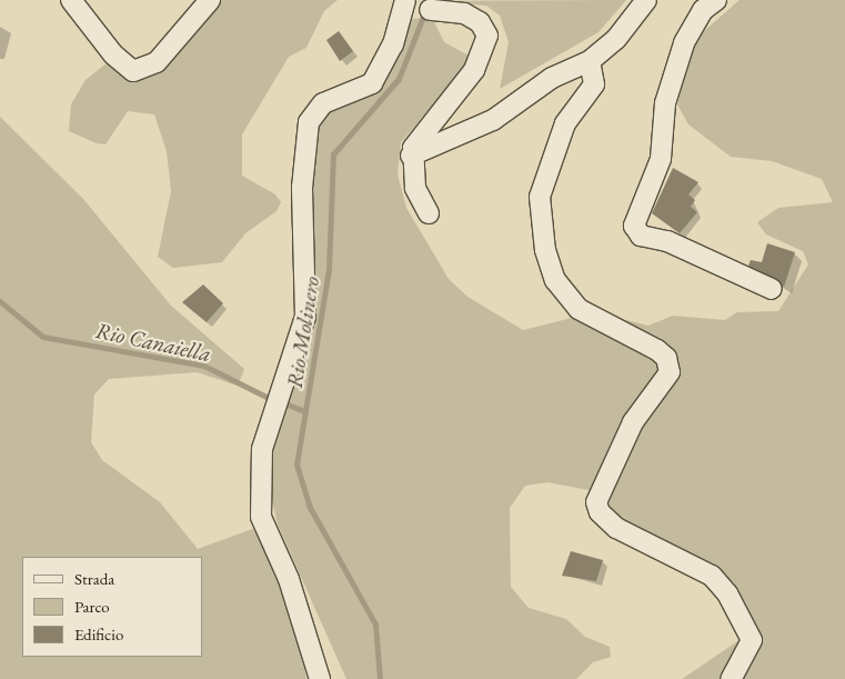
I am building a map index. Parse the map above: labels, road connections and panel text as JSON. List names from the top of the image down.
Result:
{
  "water": ["Rio Molinero", "Rio Canaiella"],
  "legend": ["Strada", "Parco", "Edificio"]
}
